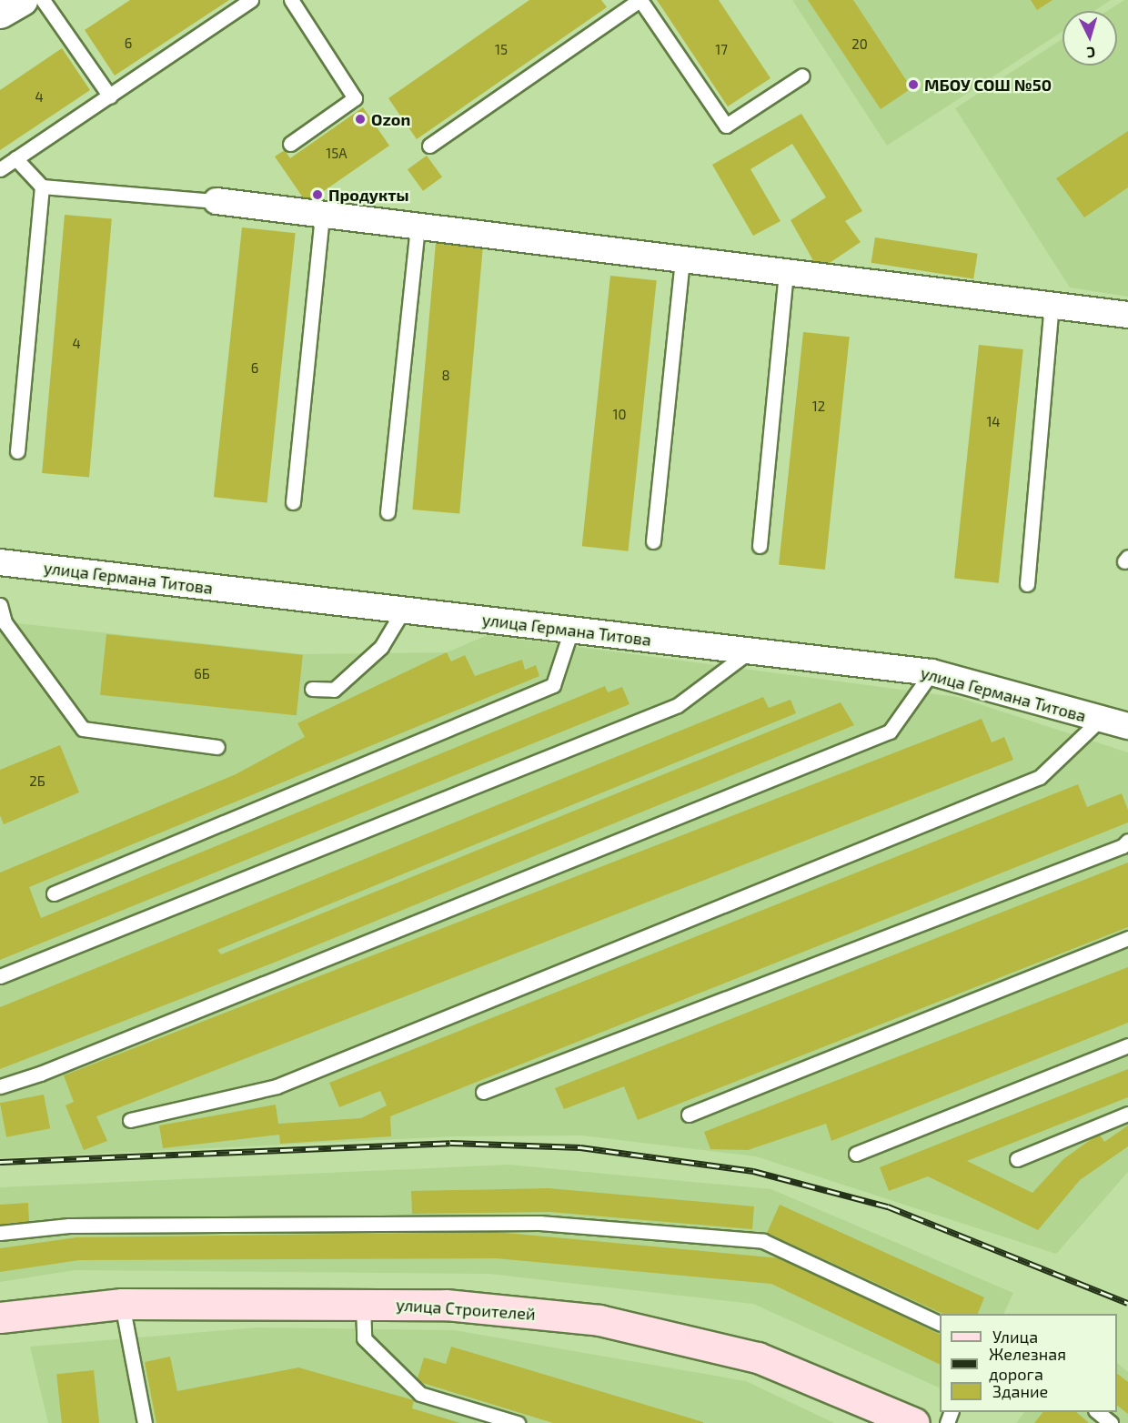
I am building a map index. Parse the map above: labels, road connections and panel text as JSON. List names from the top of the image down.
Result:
{
  "streets": {
    "main road": ["улица Строителей"],
    "street": ["улица Германа Титова"]
  },
  "places": ["МБОУ СОШ №50", "Ozon", "Продукты"],
  "house_numbers": [
    "6",
    "20",
    "15",
    "17",
    "4",
    "15А",
    "4",
    "6",
    "8",
    "12",
    "10",
    "14",
    "6Б",
    "2Б"
  ],
  "legend": ["Улица", "Железная дорога", "Здание"],
  "north": "bottom"
}
